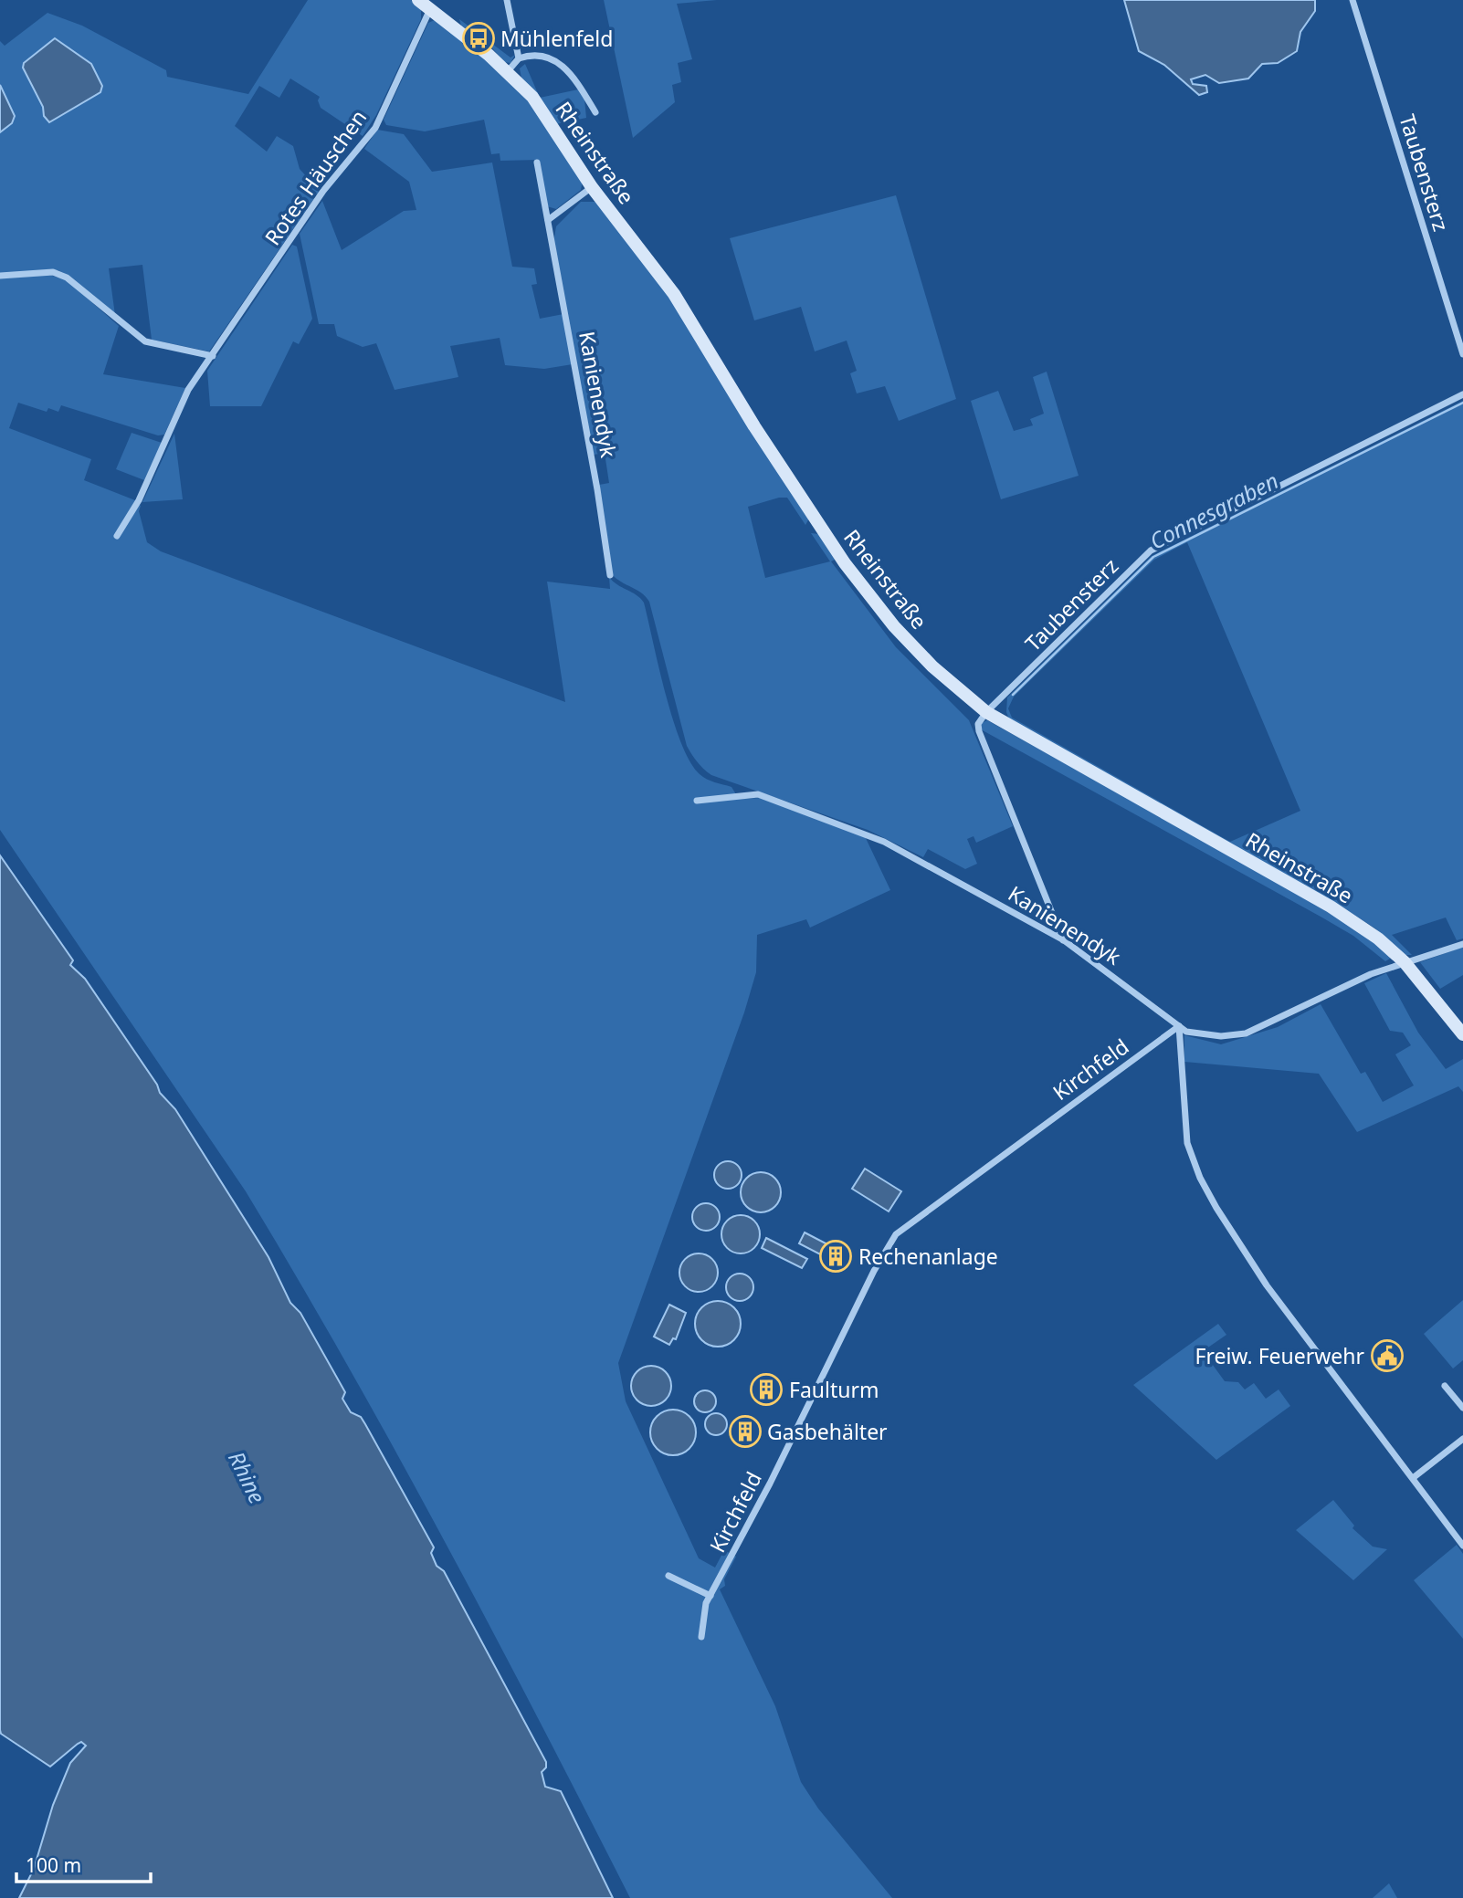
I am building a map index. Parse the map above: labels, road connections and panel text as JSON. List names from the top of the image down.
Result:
{
  "streets": {
    "main road": ["Rheinstraße"],
    "street": [
      "Taubensterz",
      "Rotes Häuschen",
      "Kanienendyk",
      "Kirchfeld"
    ]
  },
  "crossings": [
    ["Rheinstraße", "Taubensterz"],
    ["Rheinstraße", "Rotes Häuschen"],
    ["Rheinstraße", "Kanienendyk"],
    ["Kanienendyk", "Kirchfeld"]
  ],
  "water": ["Connesgraben", "Rhine"],
  "places": {
    "bus stop": ["Mühlenfeld"],
    "building": ["Rechenanlage", "Faulturm", "Gasbehälter"],
    "public building": ["Freiw. Feuerwehr"]
  },
  "scale_bar": "100 m"
}
